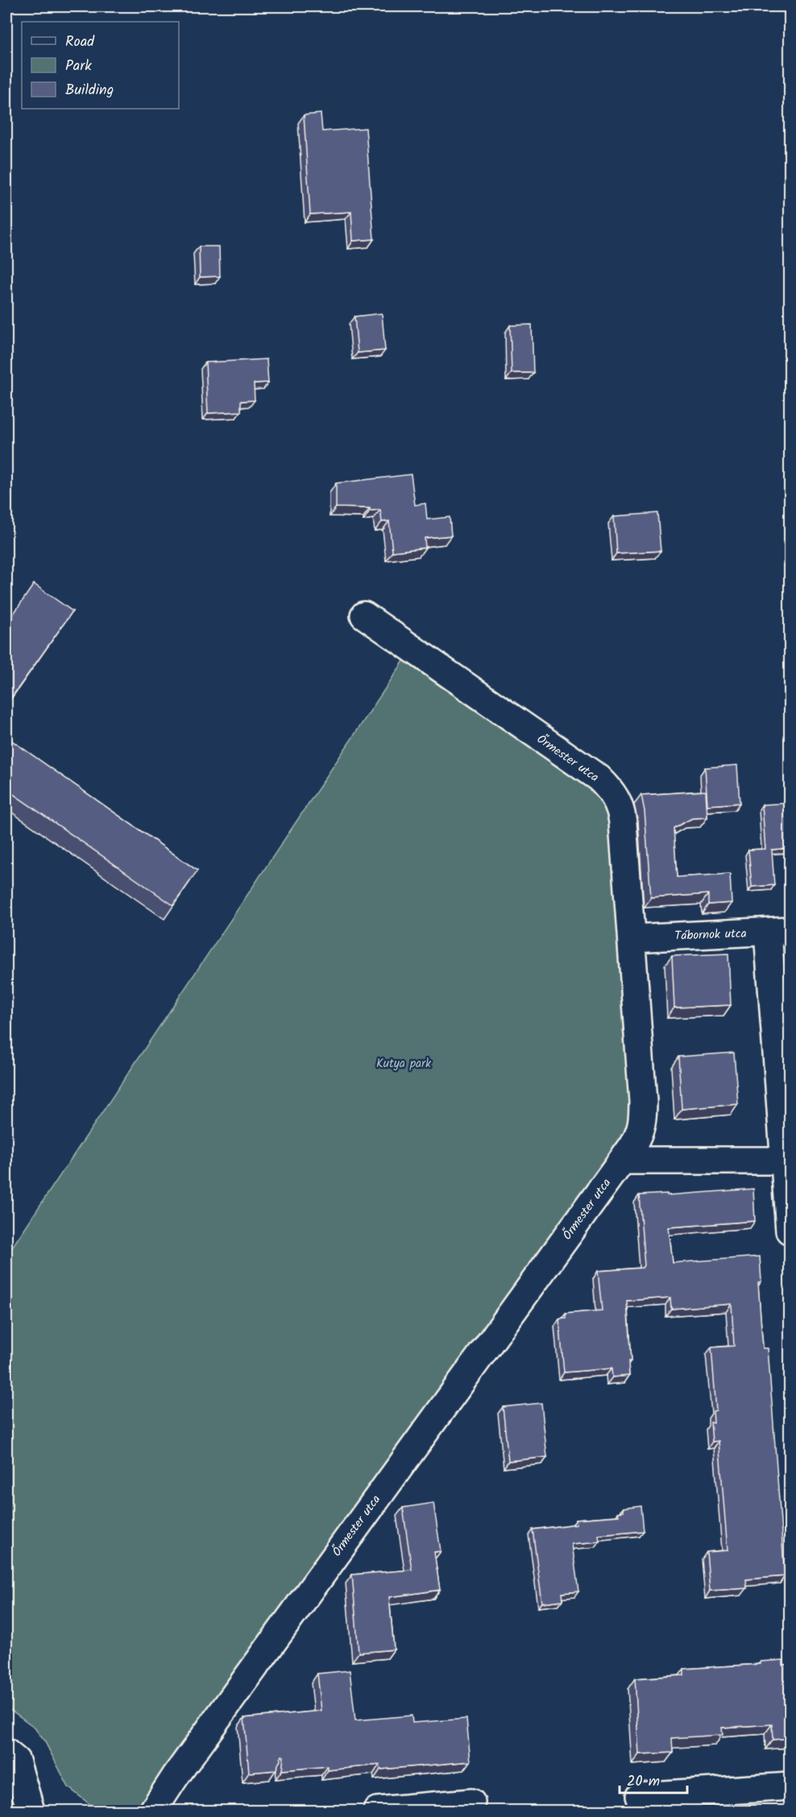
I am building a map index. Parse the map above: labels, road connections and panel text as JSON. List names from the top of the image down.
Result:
{
  "streets": {
    "street": ["Őrmester utca", "Tábornok utca"]
  },
  "crossings": [
    ["Őrmester utca", "Tábornok utca"]
  ],
  "parks": ["Kutya park"],
  "legend": ["Road", "Park", "Building"],
  "scale_bar": "20 m"
}
